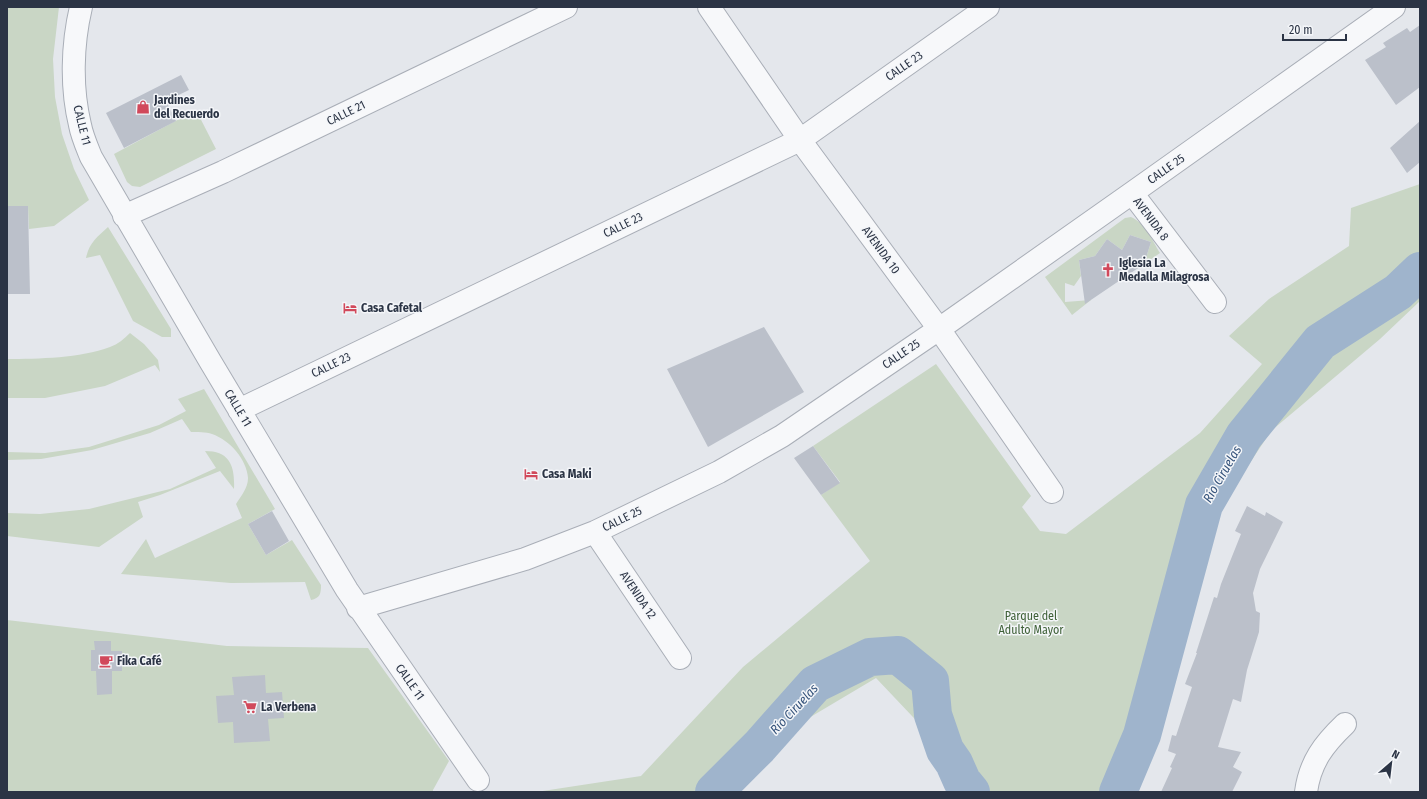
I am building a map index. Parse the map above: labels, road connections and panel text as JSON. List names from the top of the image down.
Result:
{
  "streets": {
    "street": [
      "CALLE 23",
      "CALLE 21",
      "CALLE 11",
      "CALLE 25",
      "AVENIDA 8",
      "AVENIDA 10",
      "AVENIDA 12"
    ]
  },
  "crossings": [
    ["CALLE 23", "CALLE 11"],
    ["CALLE 23", "AVENIDA 10"],
    ["CALLE 21", "CALLE 11"],
    ["CALLE 11", "CALLE 25"],
    ["CALLE 25", "AVENIDA 8"],
    ["CALLE 25", "AVENIDA 10"],
    ["CALLE 25", "AVENIDA 12"]
  ],
  "water": ["Río Ciruelas"],
  "parks": ["Parque del Adulto Mayor"],
  "places": {
    "shop": ["Jardines del Recuerdo"],
    "church": ["Iglesia La Medalla Milagrosa"],
    "hotel": ["Casa Cafetal", "Casa Maki"],
    "cafe": ["Fika Café"],
    "supermarket": ["La Verbena"]
  },
  "scale_bar": "20 m",
  "north": "top right"
}
